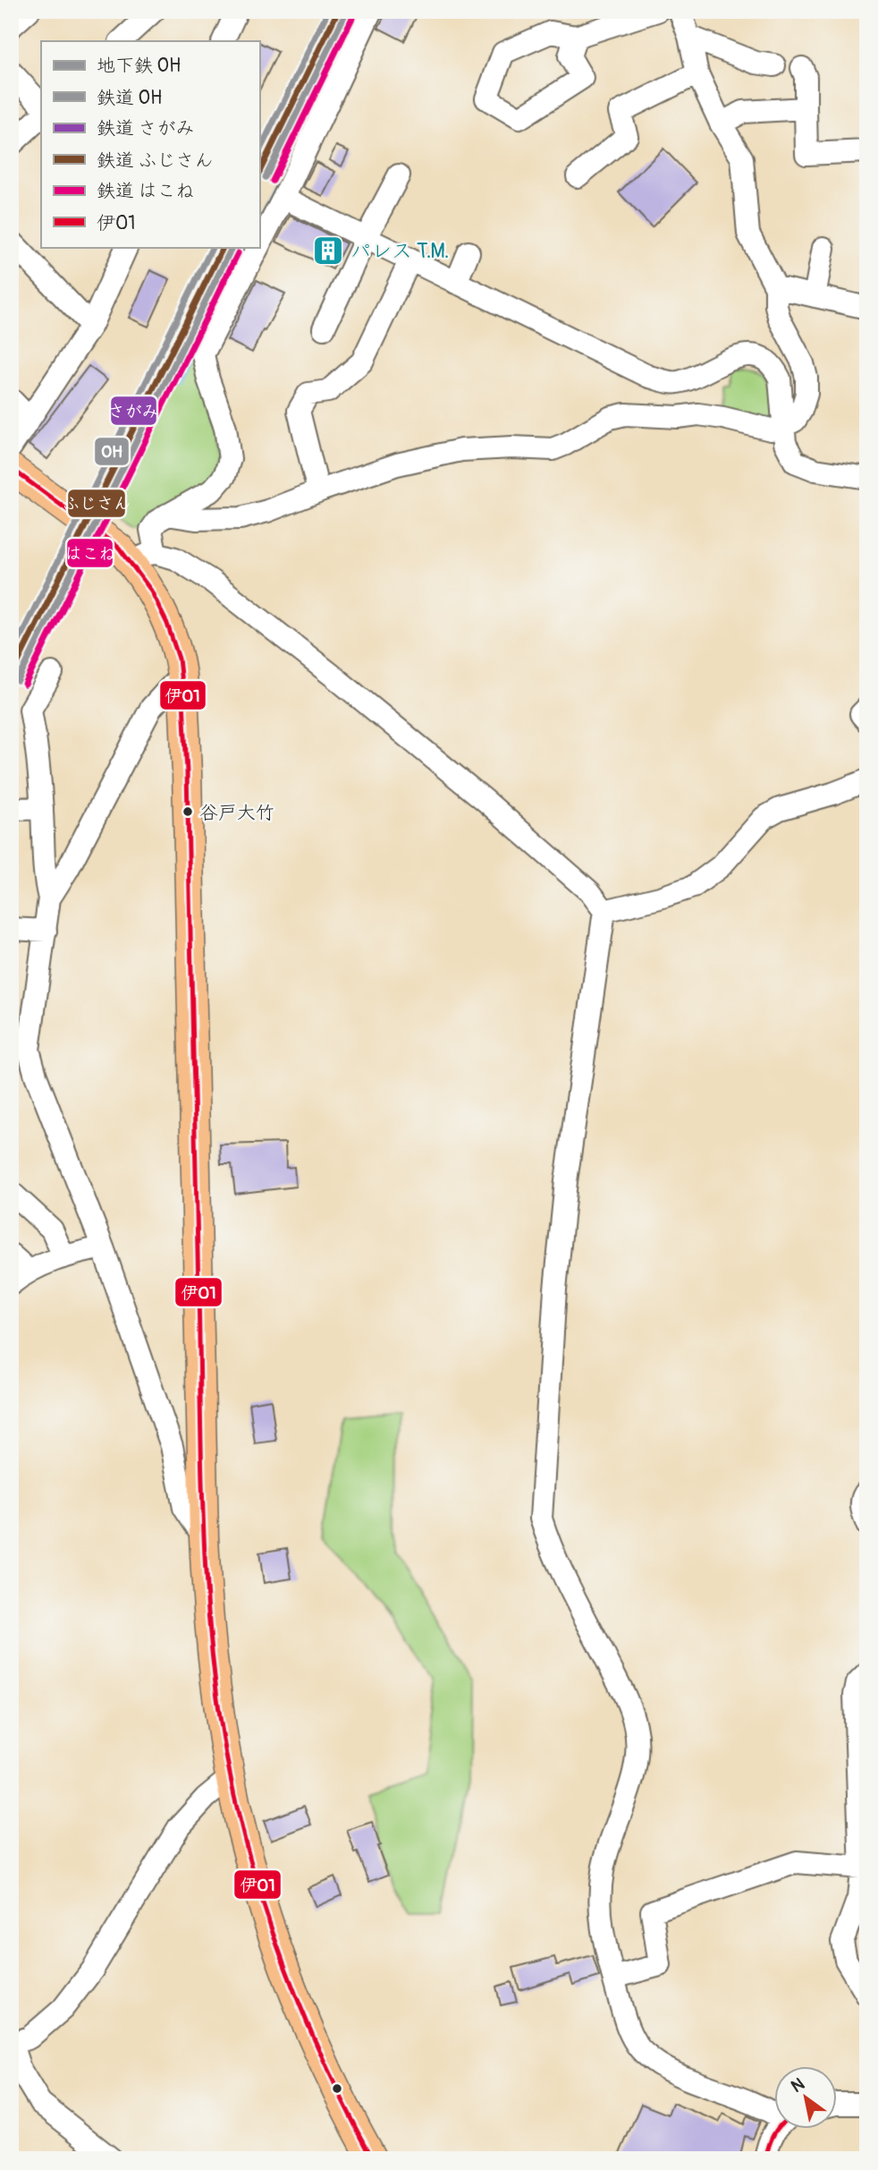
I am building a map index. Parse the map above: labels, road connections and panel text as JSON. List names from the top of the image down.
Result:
{
  "places": {
    "building": ["パレス T.M."],
    "other": ["谷戸大竹"]
  },
  "lines": [
    "metro line OH",
    "rail line さがみ",
    "rail line ふじさん",
    "rail line OH",
    "rail line はこね",
    "transit line 伊01"
  ],
  "legend": [
    "地下鉄 OH",
    "鉄道 OH",
    "鉄道 さがみ",
    "鉄道 ふじさん",
    "鉄道 はこね",
    "伊01"
  ],
  "north": "top left"
}
